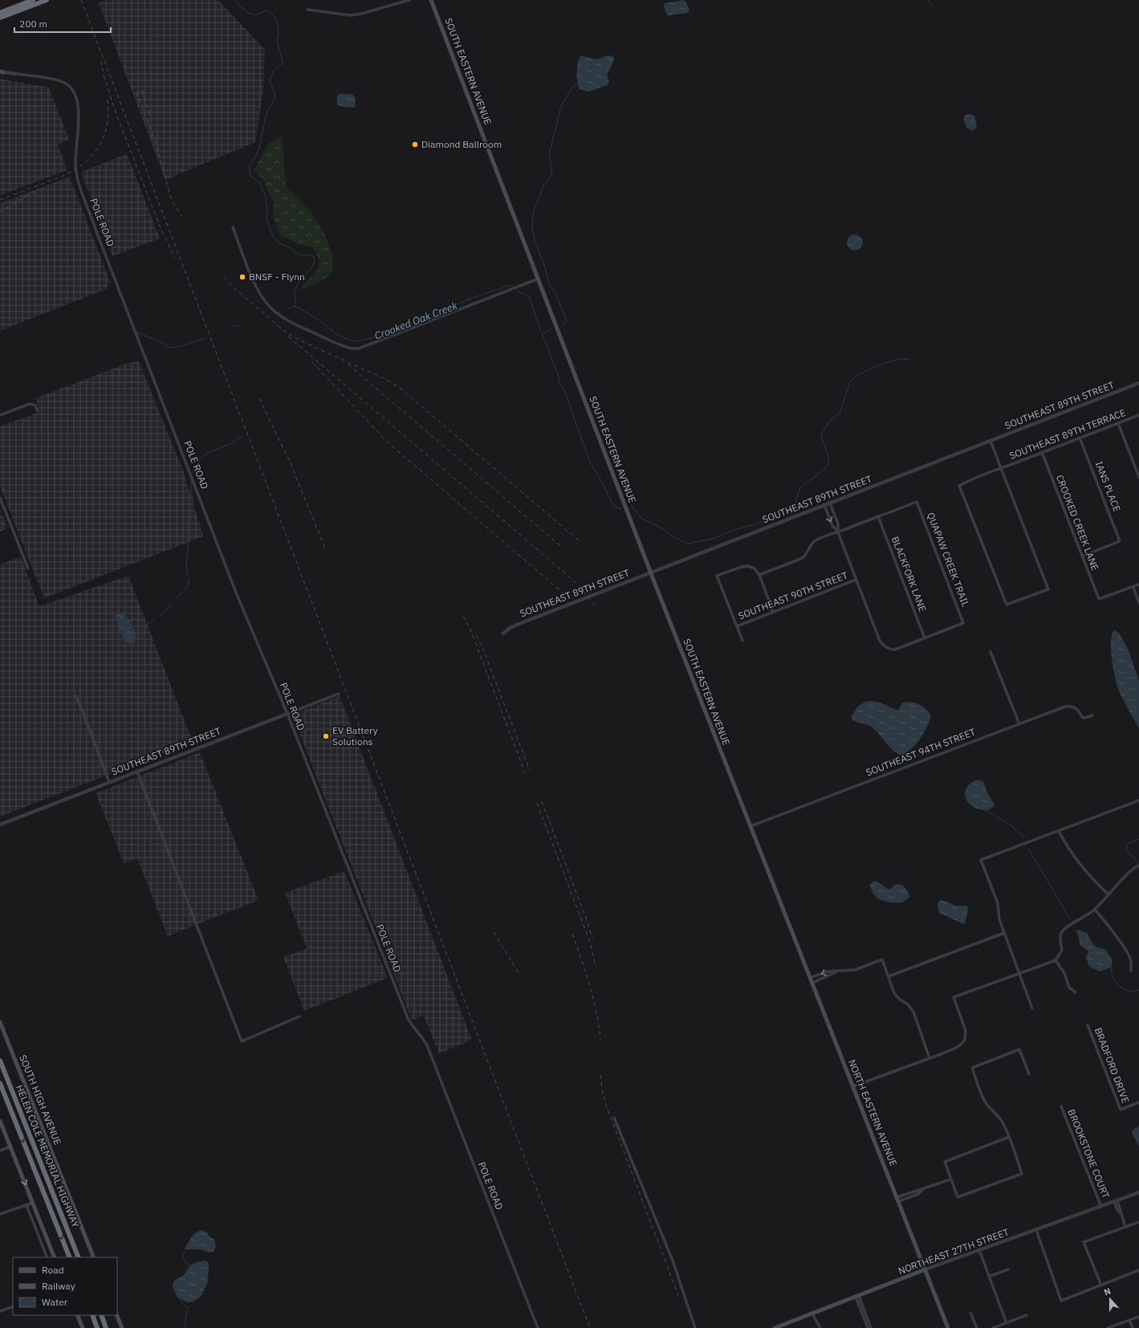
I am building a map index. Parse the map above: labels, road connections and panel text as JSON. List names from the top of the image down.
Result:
{
  "streets": {
    "highway": ["HELEN COLE MEMORIAL HIGHWAY"],
    "main road": [
      "SOUTH EASTERN AVENUE",
      "SOUTH HIGH AVENUE",
      "NORTH EASTERN AVENUE",
      "NORTHEAST 27TH STREET"
    ],
    "street": [
      "POLE ROAD",
      "SOUTHEAST 89TH STREET",
      "SOUTHEAST 89TH TERRACE",
      "IANS PLACE",
      "CROOKED CREEK LANE",
      "QUAPAW CREEK TRAIL",
      "BLACKFORK LANE",
      "SOUTHEAST 90TH STREET",
      "SOUTHEAST 94TH STREET",
      "BRADFORD DRIVE",
      "BROOKSTONE COURT"
    ]
  },
  "crossings": [
    ["SOUTH EASTERN AVENUE", "SOUTHEAST 89TH STREET"],
    ["SOUTH EASTERN AVENUE", "SOUTHEAST 94TH STREET"],
    ["SOUTH EASTERN AVENUE", "NORTH EASTERN AVENUE"],
    ["POLE ROAD", "SOUTHEAST 89TH STREET"],
    ["SOUTHEAST 89TH STREET", "SOUTHEAST 89TH TERRACE"],
    ["SOUTHEAST 89TH TERRACE", "IANS PLACE"],
    ["SOUTHEAST 89TH TERRACE", "CROOKED CREEK LANE"],
    ["IANS PLACE", "CROOKED CREEK LANE"],
    ["QUAPAW CREEK TRAIL", "BLACKFORK LANE"],
    ["NORTH EASTERN AVENUE", "NORTHEAST 27TH STREET"],
    ["BROOKSTONE COURT", "NORTHEAST 27TH STREET"]
  ],
  "water": ["Crooked Oak Creek"],
  "places": ["Diamond Ballroom", "BNSF - Flynn", "EV Battery Solutions"],
  "legend": ["Road", "Railway", "Water"],
  "scale_bar": "200 m",
  "north": "top"
}
